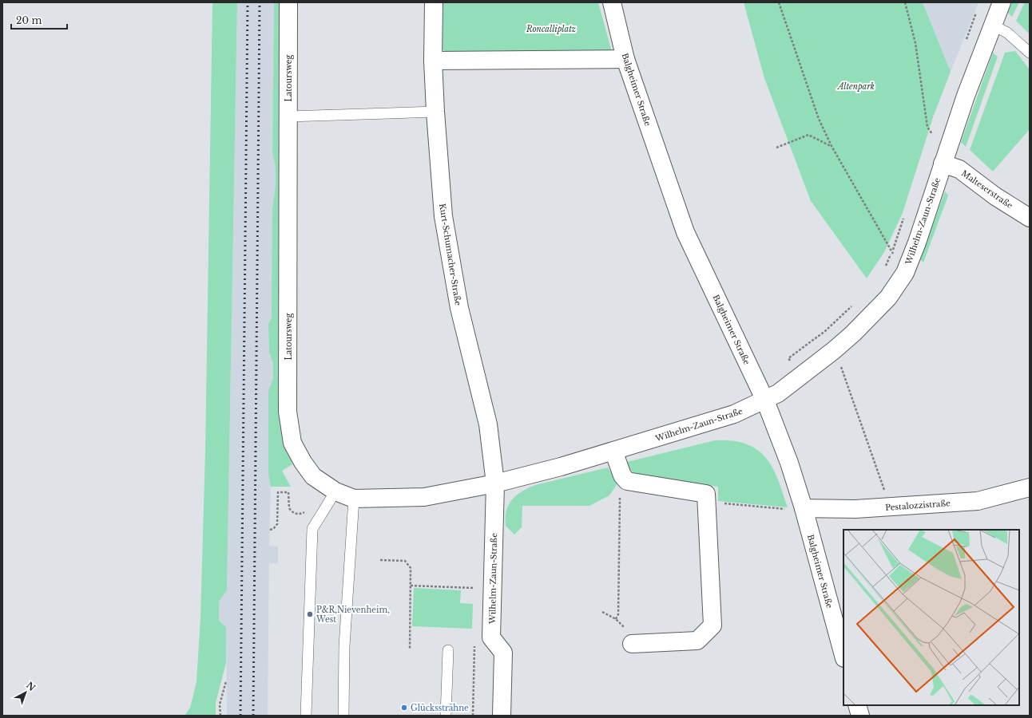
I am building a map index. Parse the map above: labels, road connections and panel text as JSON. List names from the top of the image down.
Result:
{
  "streets": {
    "street": [
      "Latoursweg",
      "Balgheimer Straße",
      "Malteserstraße",
      "Wilhelm-Zaun-Straße",
      "Kurt-Schumacher-Straße",
      "Pestalozzistraße"
    ]
  },
  "crossings": [
    ["Latoursweg", "Wilhelm-Zaun-Straße"],
    ["Latoursweg", "Kurt-Schumacher-Straße"],
    ["Balgheimer Straße", "Wilhelm-Zaun-Straße"],
    ["Balgheimer Straße", "Pestalozzistraße"],
    ["Malteserstraße", "Wilhelm-Zaun-Straße"],
    ["Wilhelm-Zaun-Straße", "Kurt-Schumacher-Straße"]
  ],
  "parks": ["Roncalliplatz", "Altenpark"],
  "places": ["P&R,Nievenheim, West", "Glückssträhne"],
  "scale_bar": "20 m",
  "north": "top right"
}
